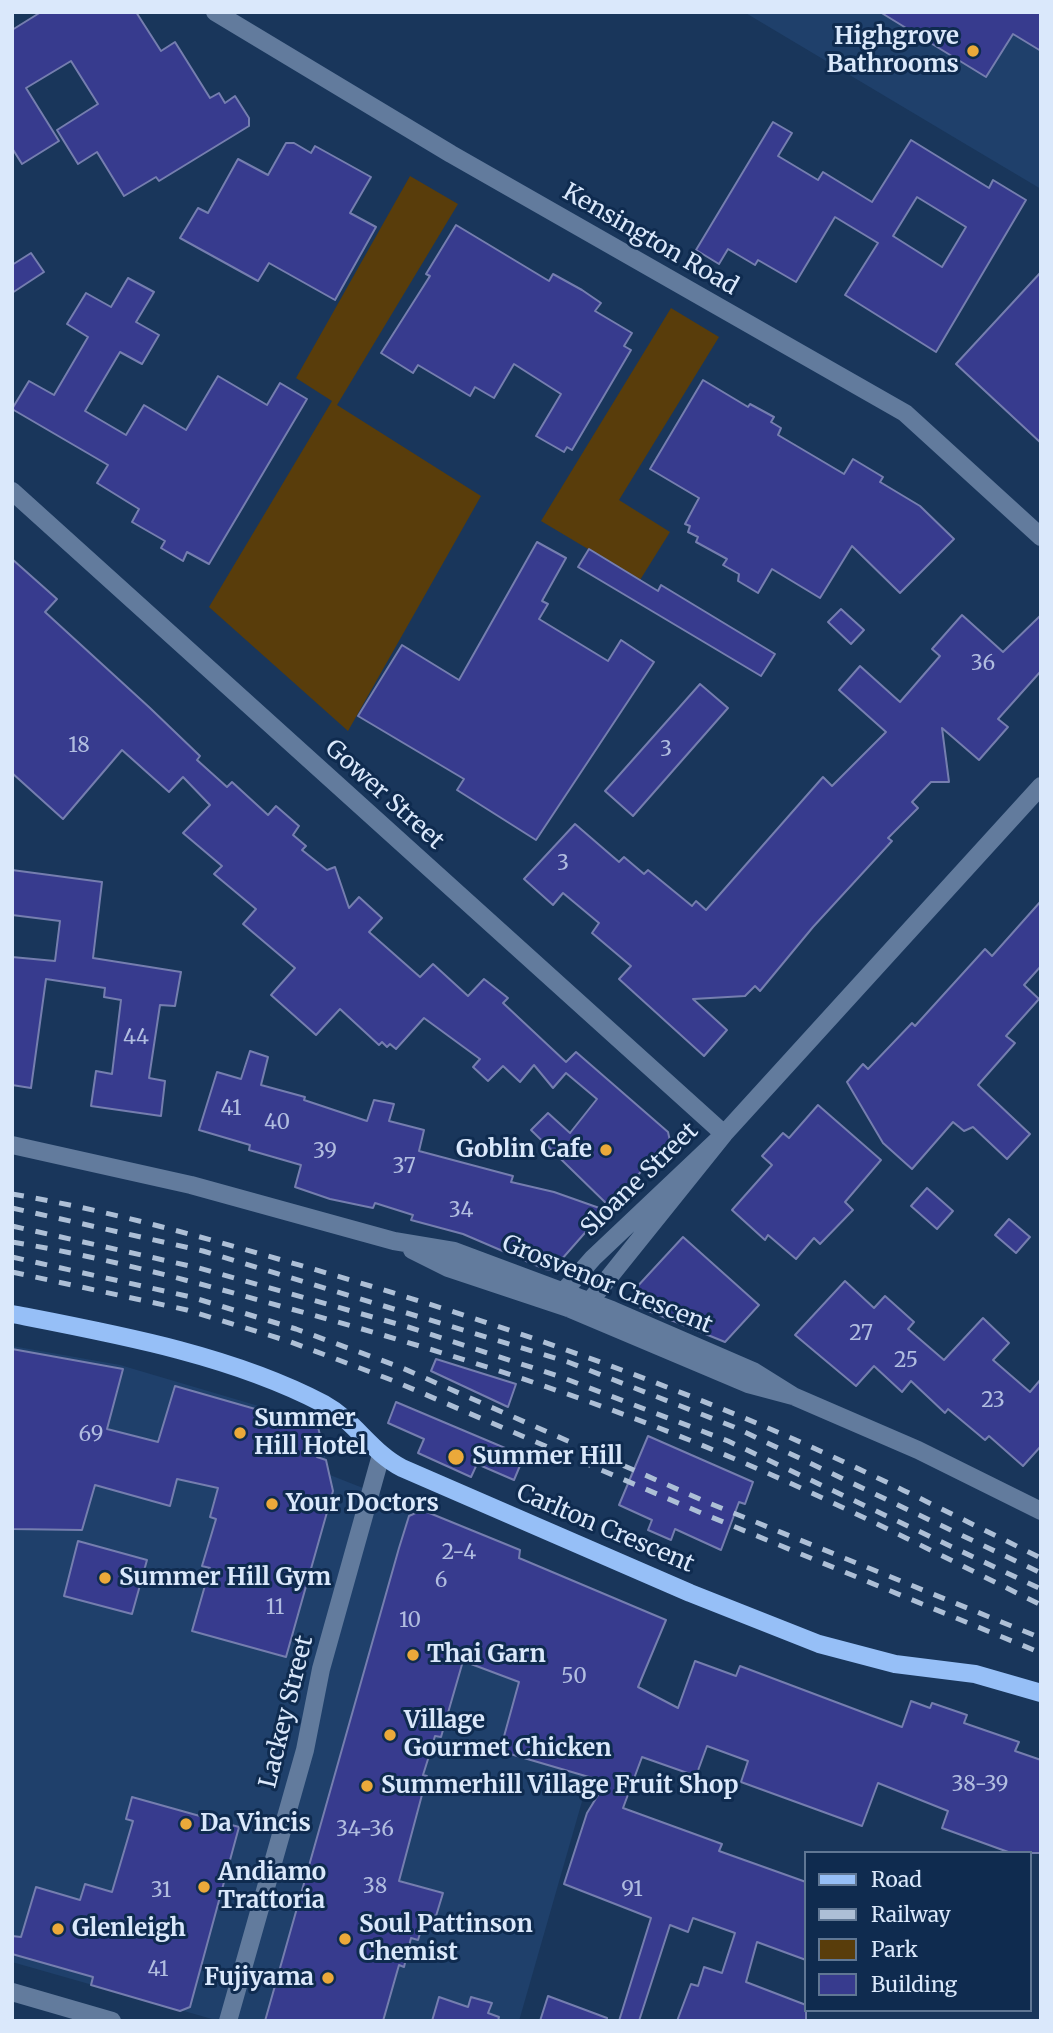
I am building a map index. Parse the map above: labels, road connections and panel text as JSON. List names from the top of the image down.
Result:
{
  "streets": {
    "main road": ["Carlton Crescent"],
    "street": [
      "Kensington Road",
      "Gower Street",
      "Sloane Street",
      "Grosvenor Crescent",
      "Lackey Street"
    ]
  },
  "crossings": [
    ["Gower Street", "Sloane Street"],
    ["Sloane Street", "Grosvenor Crescent"],
    ["Carlton Crescent", "Lackey Street"]
  ],
  "places": [
    "Highgrove Bathrooms",
    "Goblin Cafe",
    "Summer Hill Hotel",
    "Summer Hill",
    "Your Doctors",
    "Summer Hill Gym",
    "Thai Garn",
    "Village Gourmet Chicken",
    "Summerhill Village Fruit Shop",
    "Da Vincis",
    "Andiamo Trattoria",
    "Glenleigh",
    "Soul Pattinson Chemist",
    "Fujiyama"
  ],
  "house_numbers": [
    "36",
    "18",
    "3",
    "3",
    "44",
    "41",
    "40",
    "39",
    "37",
    "34",
    "27",
    "25",
    "23",
    "69",
    "2-4",
    "6",
    "11",
    "10",
    "50",
    "38-39",
    "34-36",
    "38",
    "91",
    "31",
    "41"
  ],
  "legend": [
    "Road",
    "Railway",
    "Park",
    "Building"
  ]
}
